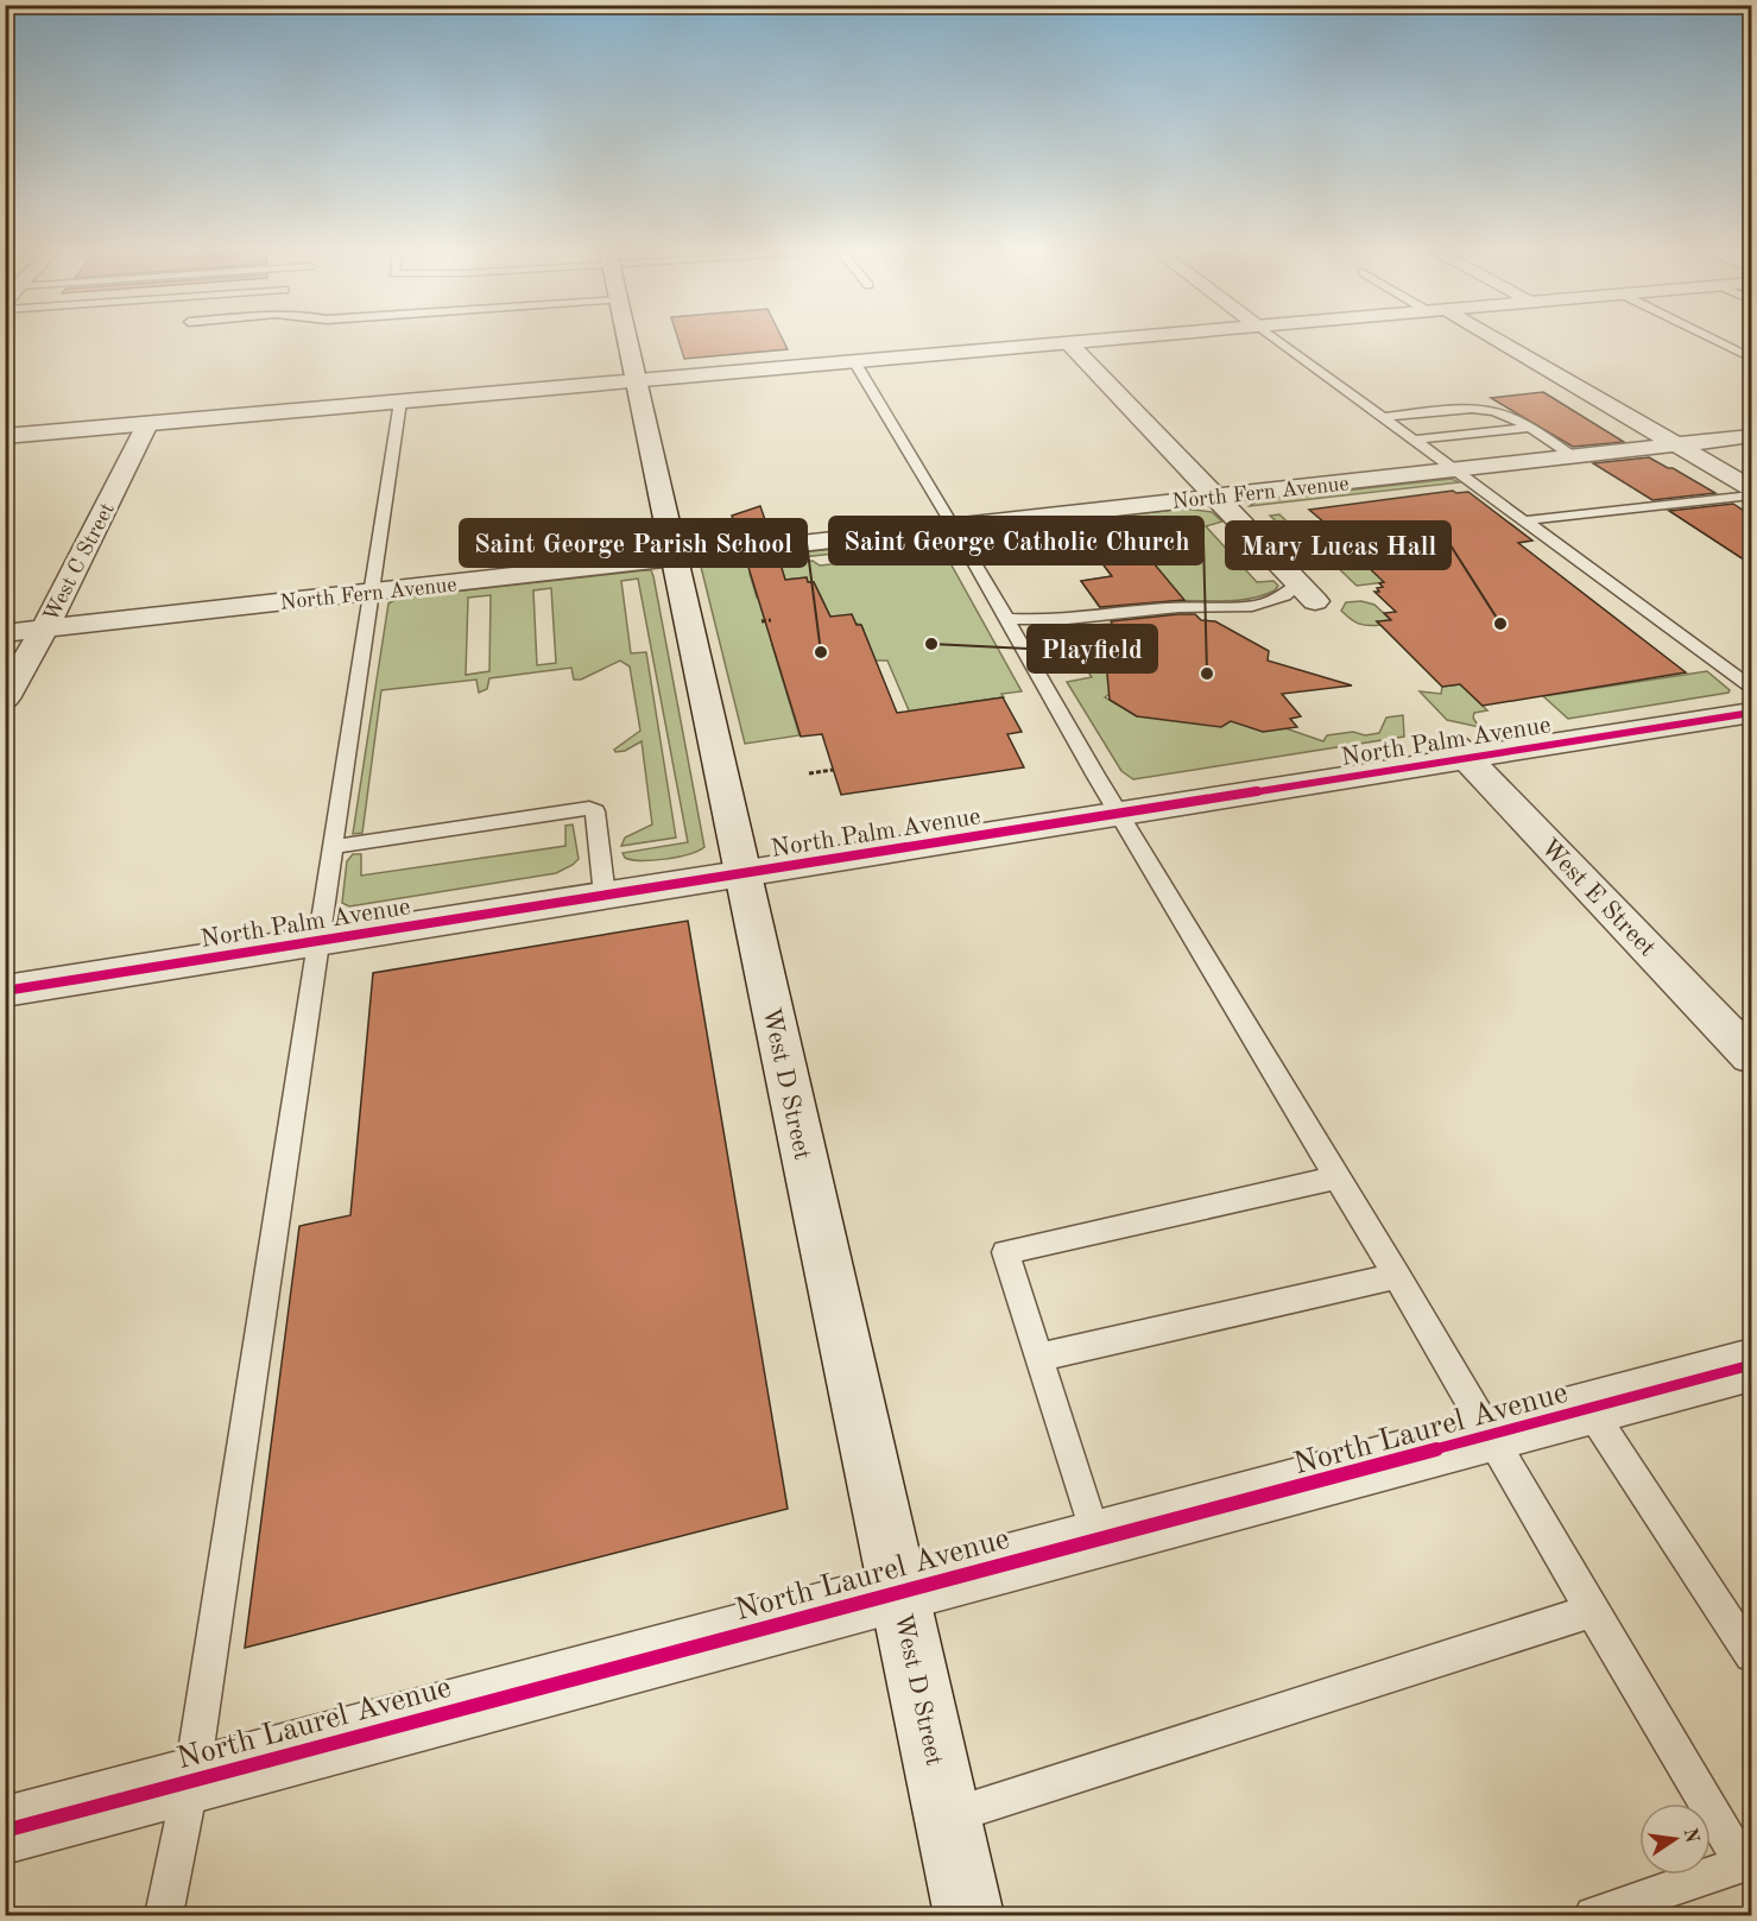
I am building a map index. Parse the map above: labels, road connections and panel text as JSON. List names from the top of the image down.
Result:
{
  "streets": {
    "street": [
      "North Fern Avenue",
      "West C Street",
      "North Palm Avenue",
      "West E Street",
      "West D Street",
      "North Laurel Avenue"
    ]
  },
  "crossings": [
    ["North Fern Avenue", "West C Street"],
    ["North Fern Avenue", "West D Street"],
    ["North Palm Avenue", "West E Street"],
    ["North Palm Avenue", "West D Street"],
    ["West D Street", "North Laurel Avenue"]
  ],
  "places": [
    "Mary Lucas Hall",
    "Playfield",
    "Saint George Parish School",
    "Saint George Catholic Church"
  ],
  "north": "right"
}
